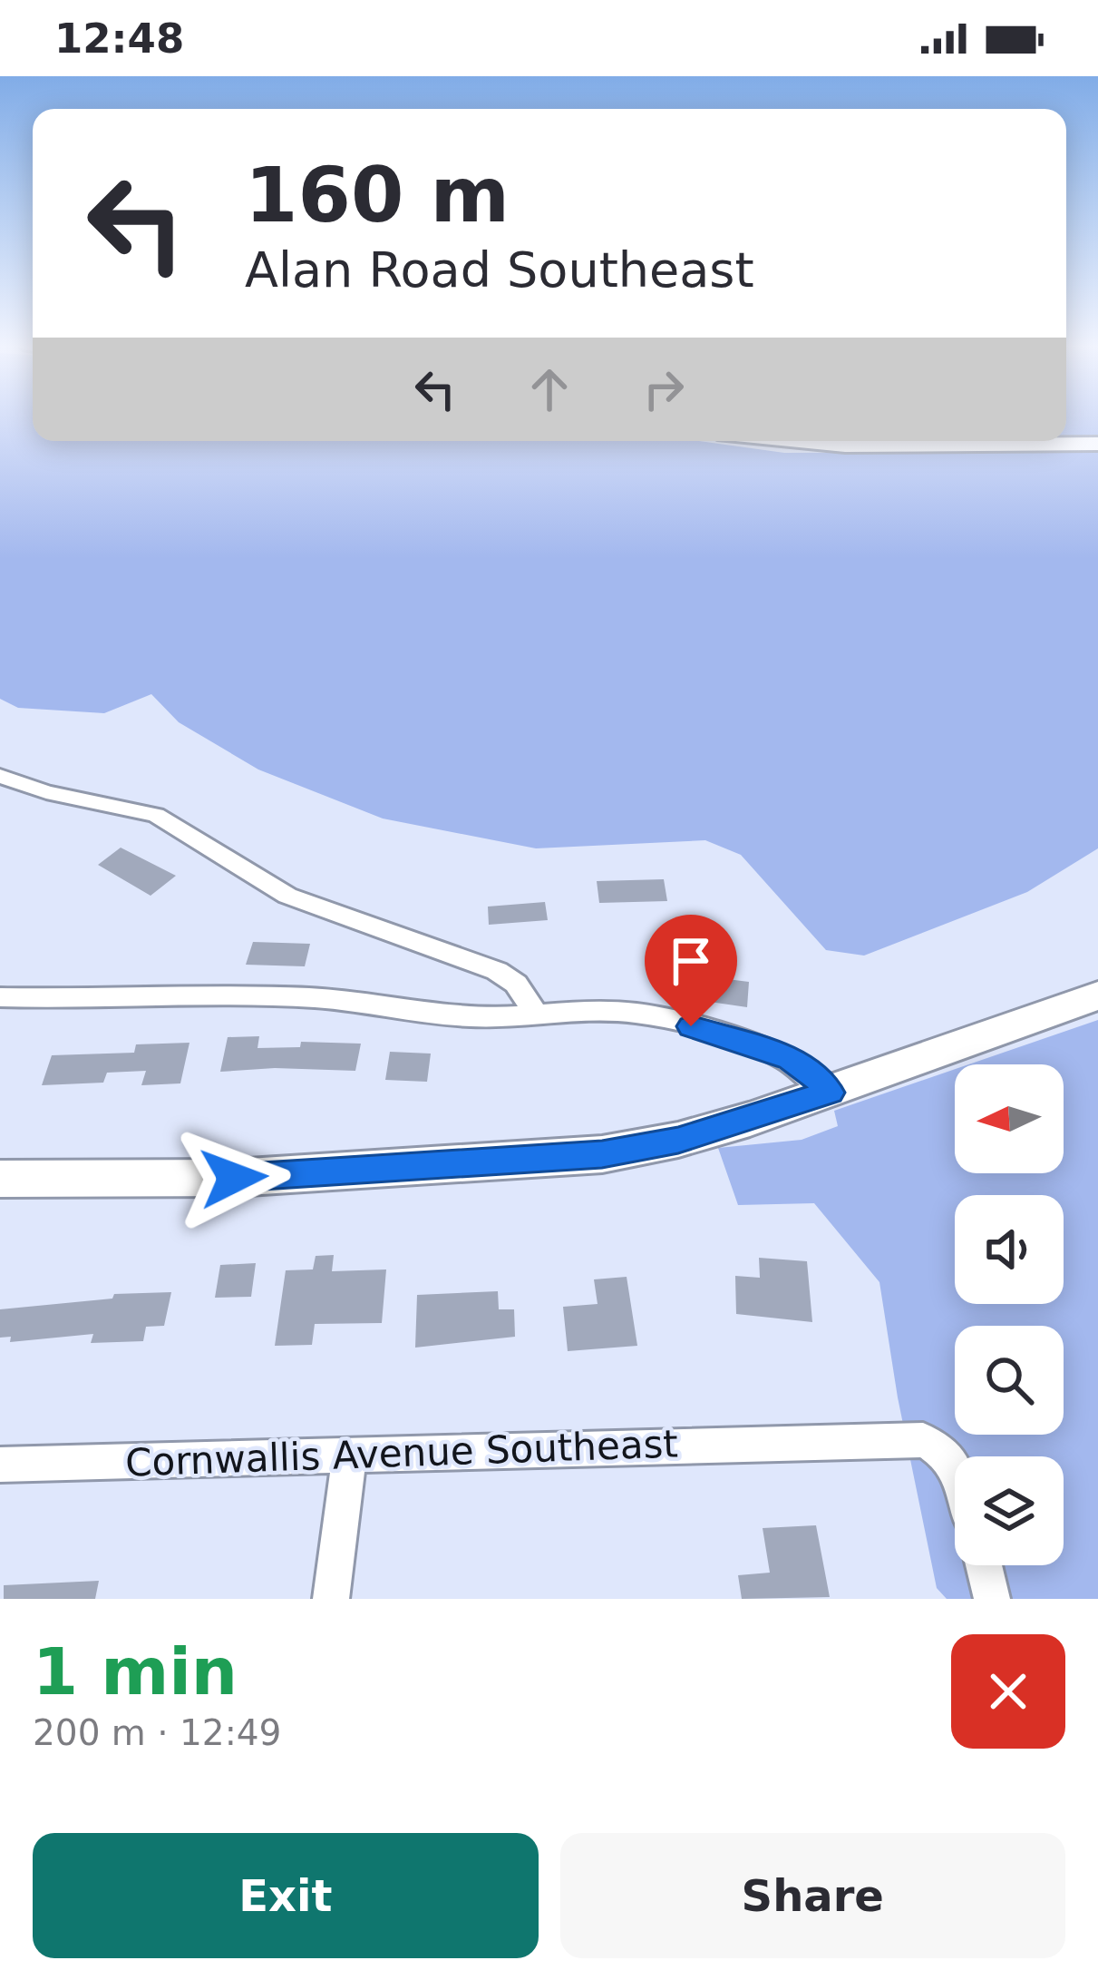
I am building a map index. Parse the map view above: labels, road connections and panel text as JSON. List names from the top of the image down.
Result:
{
  "streets": {
    "street": ["Cornwallis Avenue Southeast"]
  },
  "north": "left",
  "page": {
    "status": "12:48",
    "turn": ["160 m", "Alan Road Southeast"],
    "heading": ["1 min", "200 m · 12:49"],
    "buttons": ["Exit", "Share"]
  }
}
